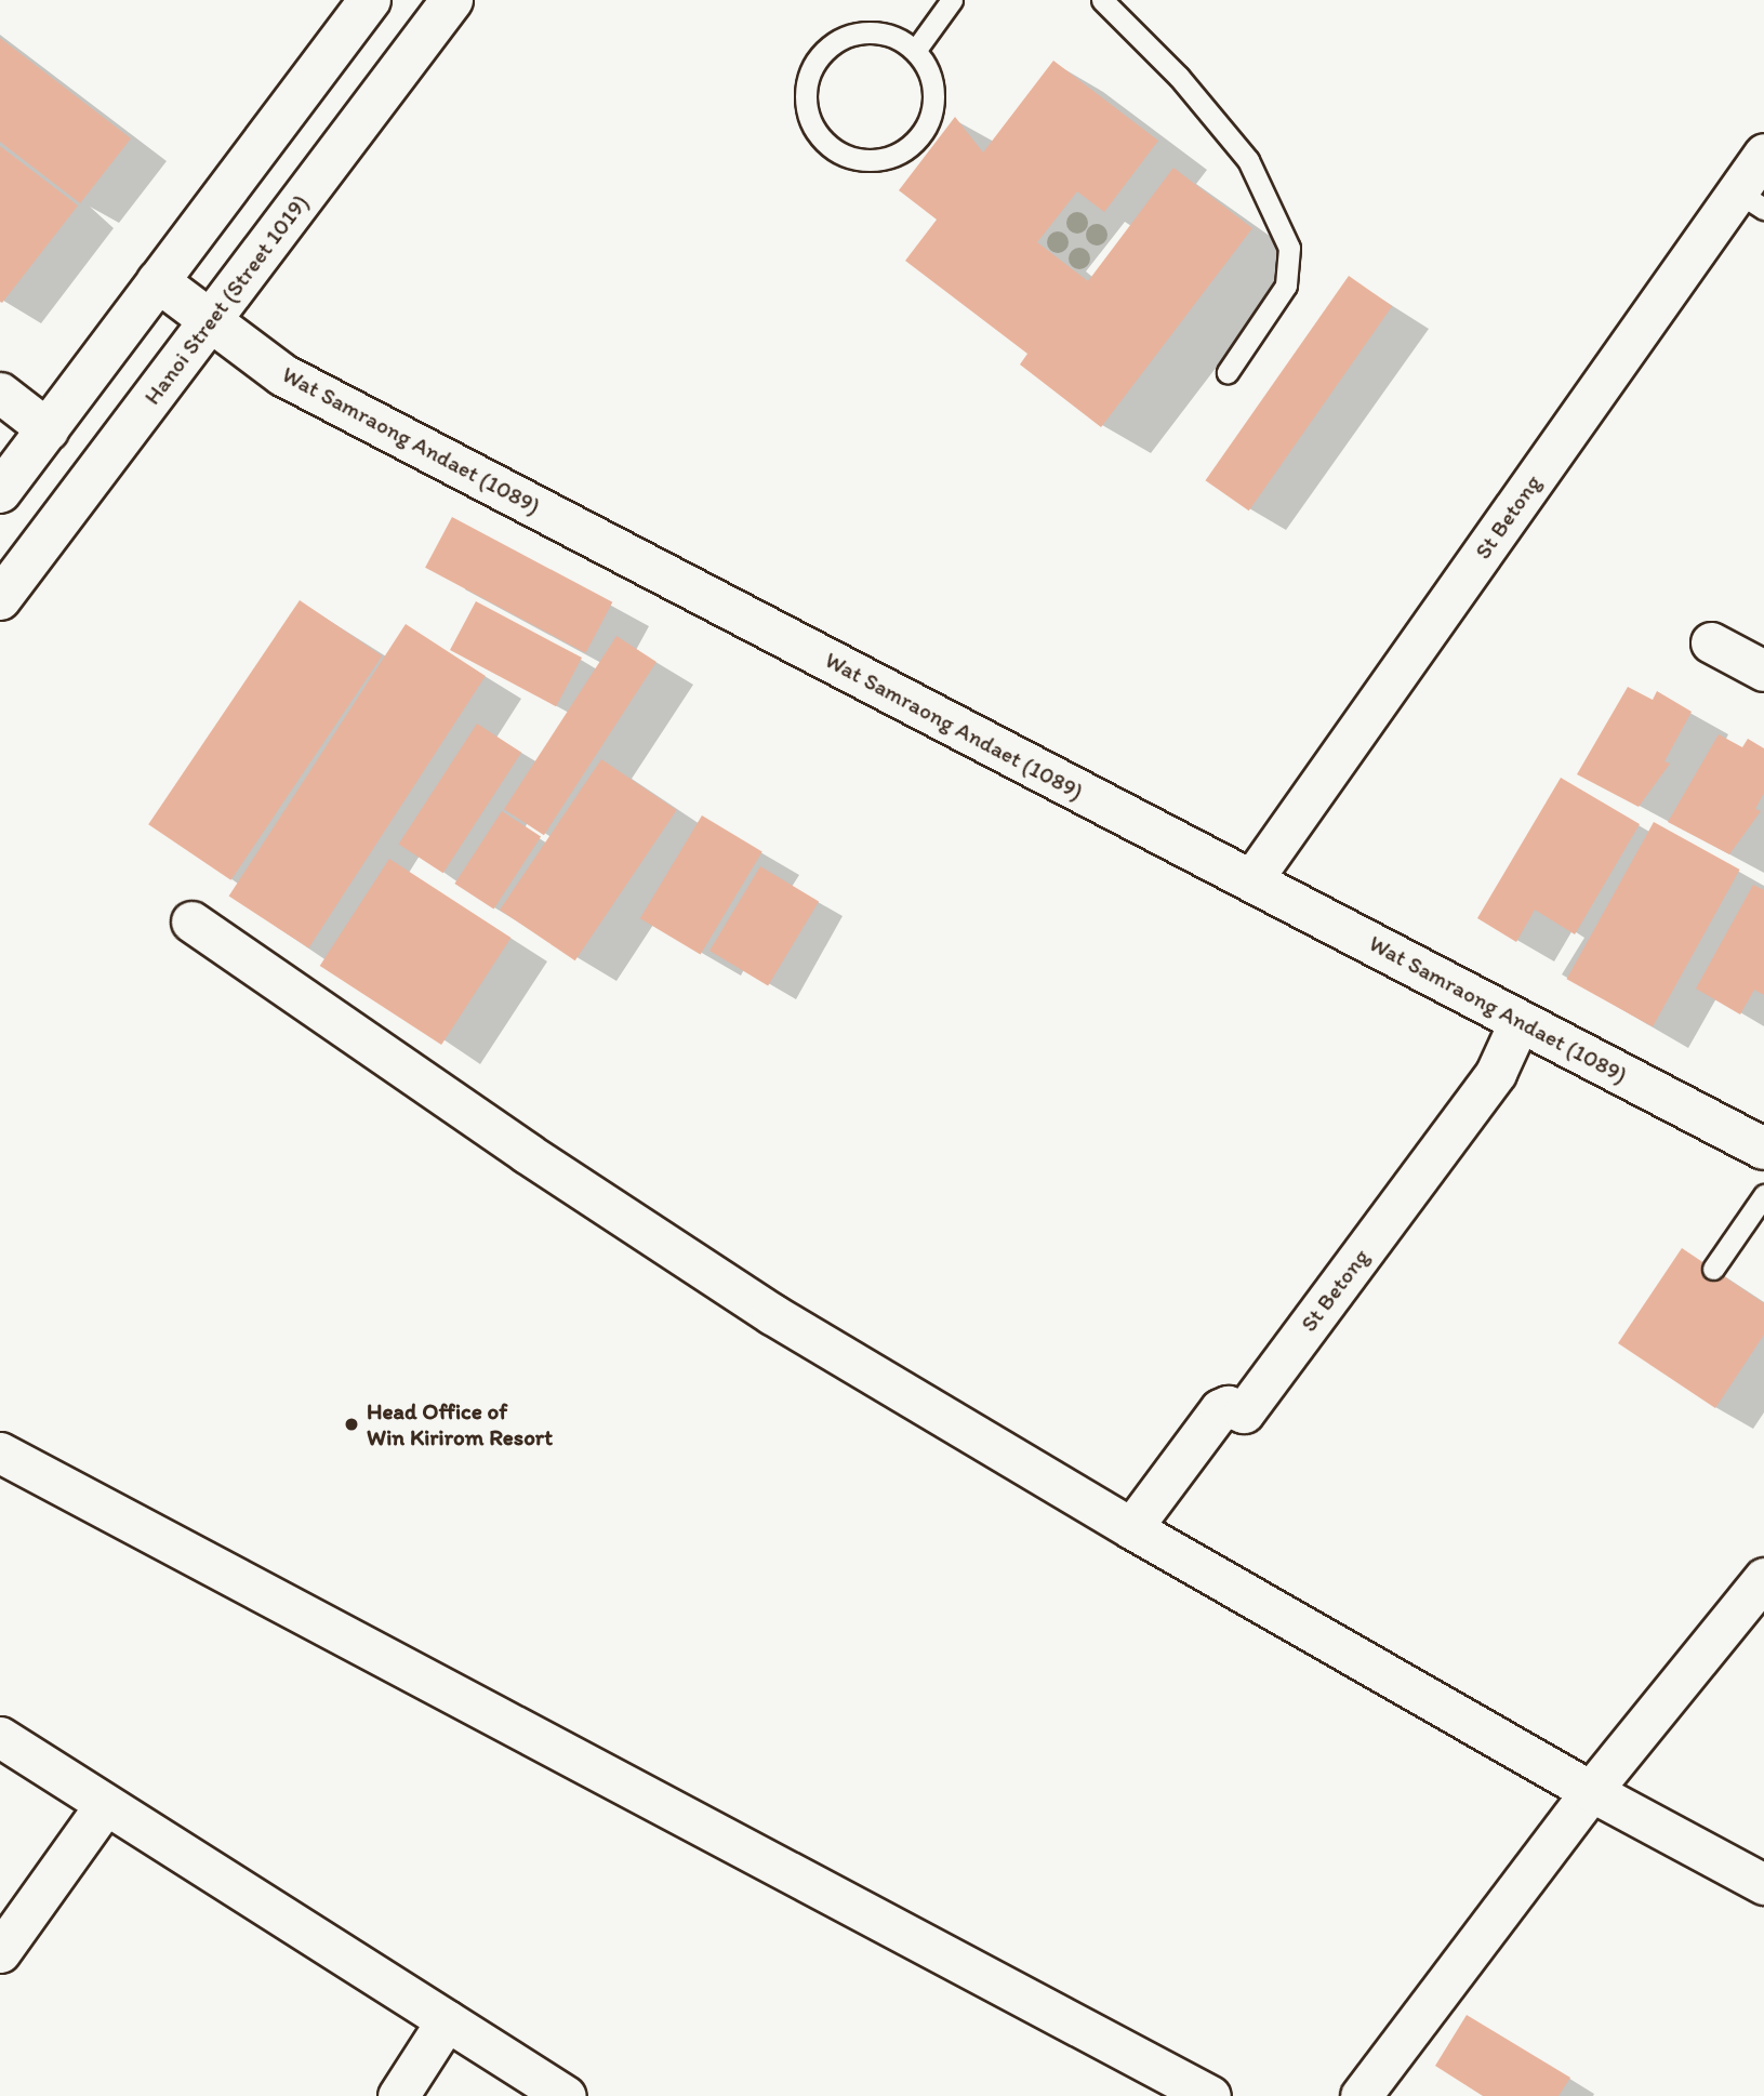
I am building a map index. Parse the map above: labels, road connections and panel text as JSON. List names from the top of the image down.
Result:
{
  "streets": {
    "main road": ["Hanoi Street (Street 1019)", "Wat Samraong Andaet (1089)"],
    "street": ["St Betong"]
  },
  "crossings": [
    ["Hanoi Street (Street 1019)", "Wat Samraong Andaet (1089)"],
    ["Wat Samraong Andaet (1089)", "St Betong"]
  ],
  "places": ["Head Office of Win Kirirom Resort"]
}
